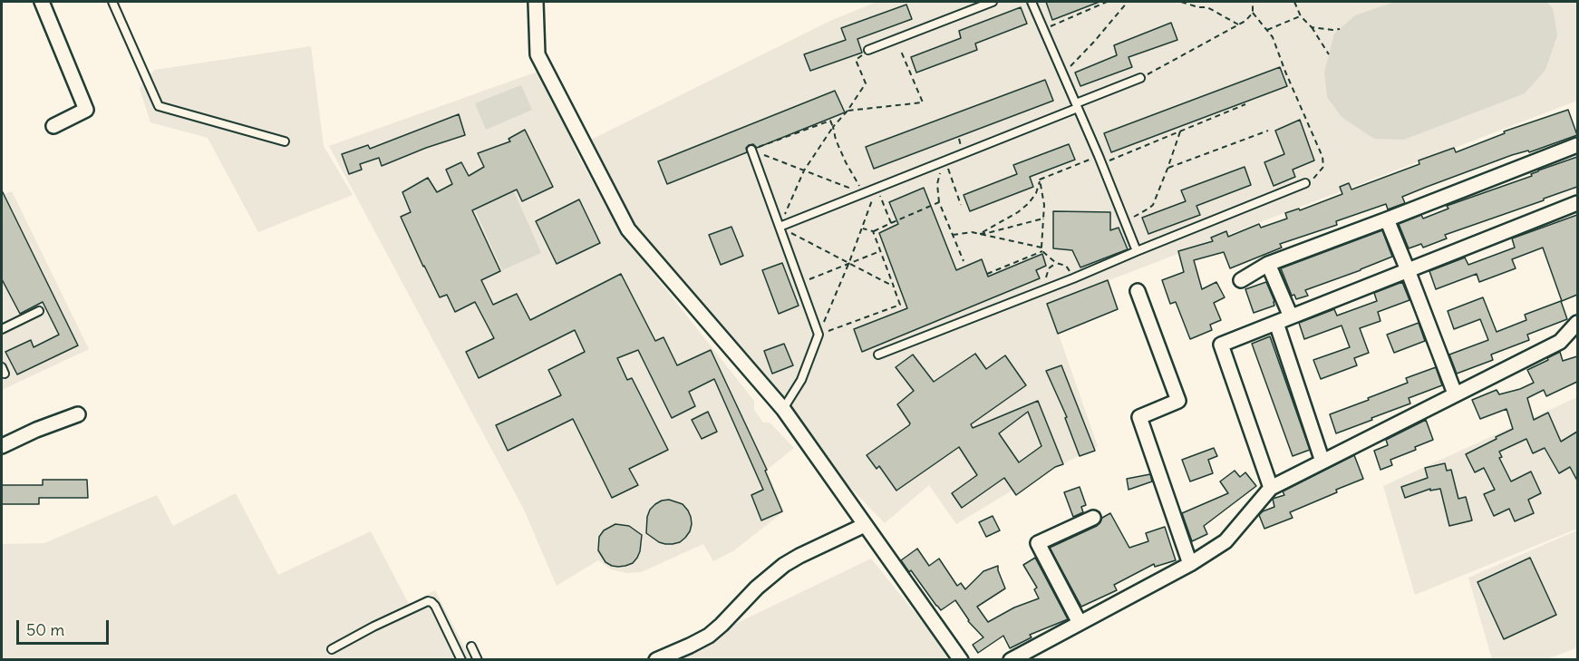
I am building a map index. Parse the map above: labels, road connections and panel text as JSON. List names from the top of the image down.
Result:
{
  "scale_bar": "50 m"
}
